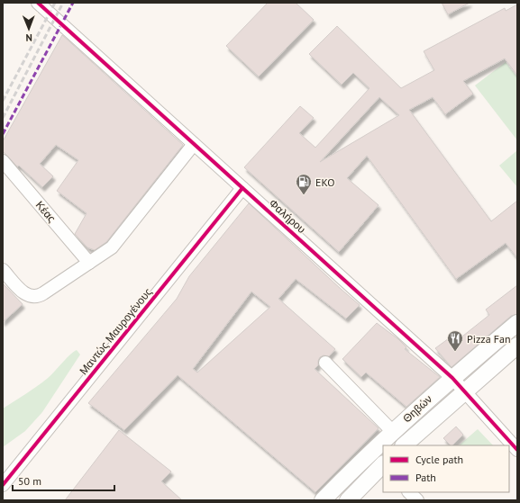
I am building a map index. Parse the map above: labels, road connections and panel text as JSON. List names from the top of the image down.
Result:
{
  "streets": {
    "main road": ["Θηβών"],
    "street": ["Κέας", "Φαλήρου", "Μαντώς Μαυρογένους"]
  },
  "crossings": [
    ["Φαλήρου", "Μαντώς Μαυρογένους"],
    ["Φαλήρου", "Θηβών"]
  ],
  "places": {
    "fuel station": ["EKO"],
    "restaurant": ["Pizza Fan"]
  },
  "legend": ["Cycle path", "Path"],
  "scale_bar": "50 m",
  "north": "bottom"
}
